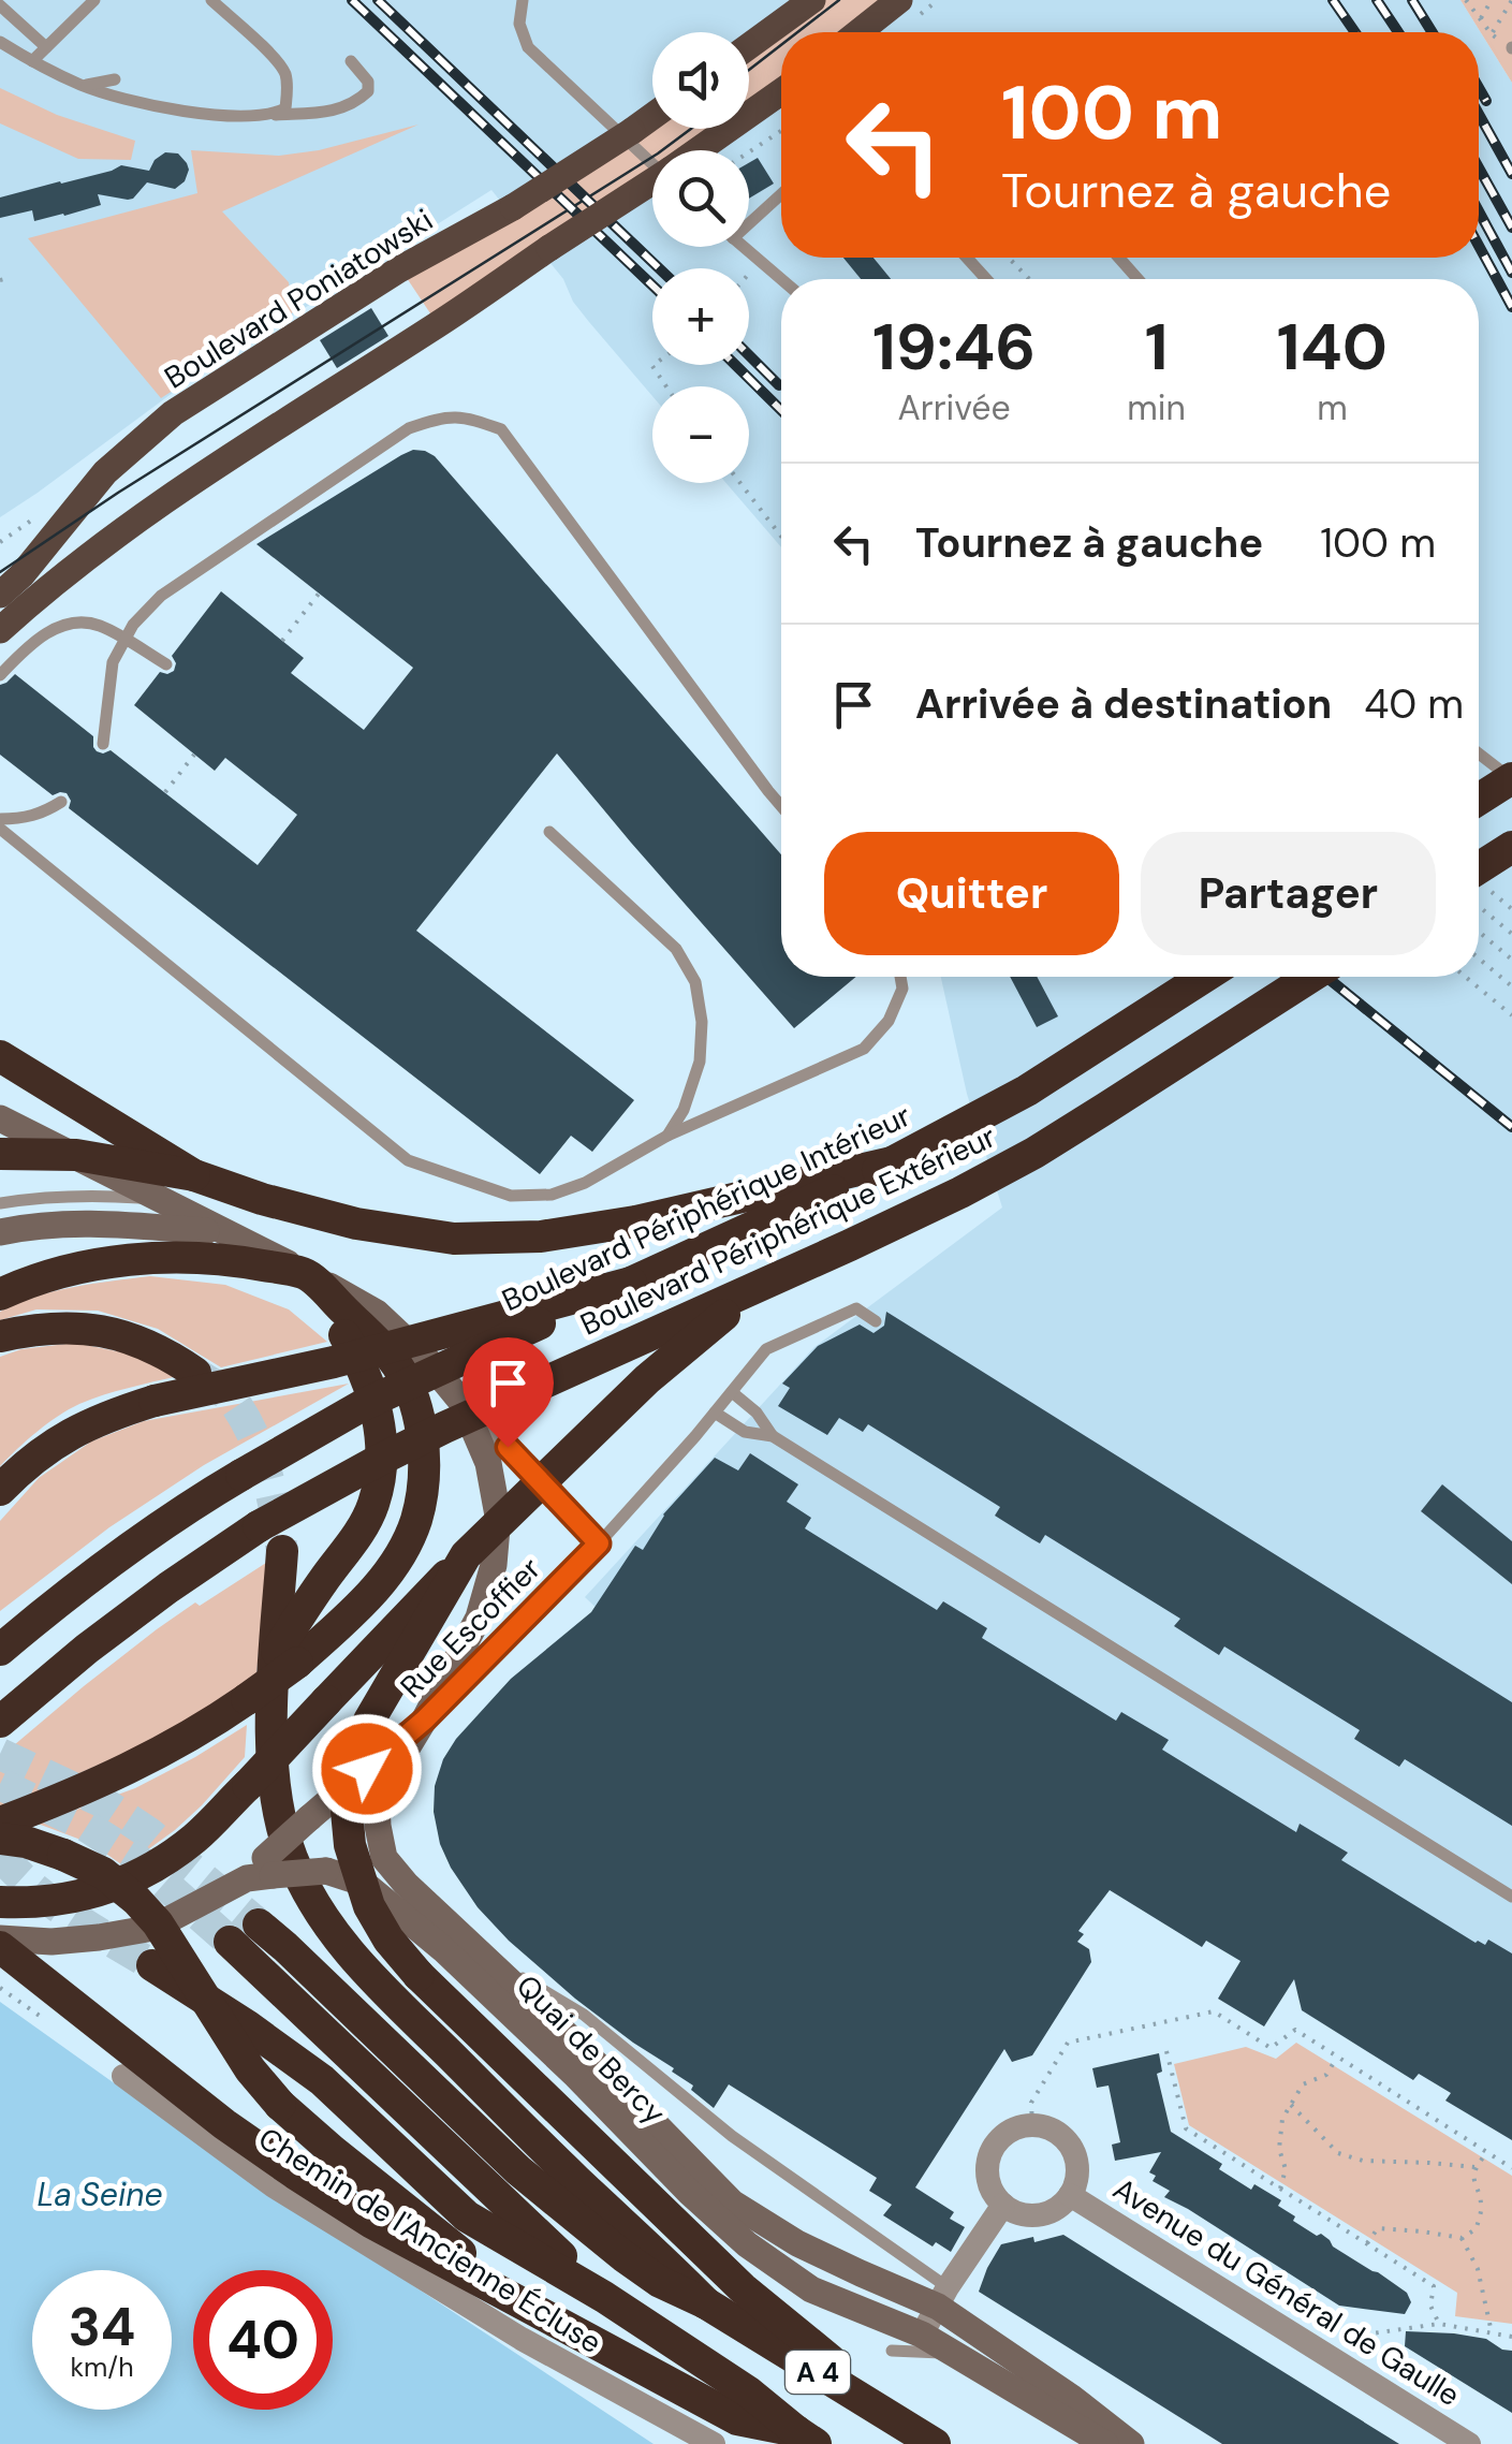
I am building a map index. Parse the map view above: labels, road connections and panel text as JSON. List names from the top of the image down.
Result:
{
  "streets": {
    "highway": ["Boulevard Périphérique Intérieur", "Boulevard Périphérique Extérieur", "A 4"],
    "main road": ["Boulevard Poniatowski", "Rue Escoffier", "Quai de Bercy"],
    "street": ["Chemin de l'Ancienne Écluse", "Avenue du Général de Gaulle"]
  },
  "crossings": [
    ["Rue Escoffier", "Quai de Bercy"]
  ],
  "water": ["La Seine"],
  "page": {
    "map_buttons": ["+", "−"],
    "turn": ["100 m", "Tournez à gauche"],
    "eta": [
      "19:46",
      "Arrivée",
      "1",
      "min",
      "140",
      "m"
    ],
    "list": [
      {
        "name": "Tournez à gauche",
        "value": "100 m"
      },
      {
        "name": "Arrivée à destination",
        "value": "40 m"
      }
    ],
    "buttons": ["Quitter", "Partager"],
    "speed": "34 km/h",
    "limit": "40"
  }
}
